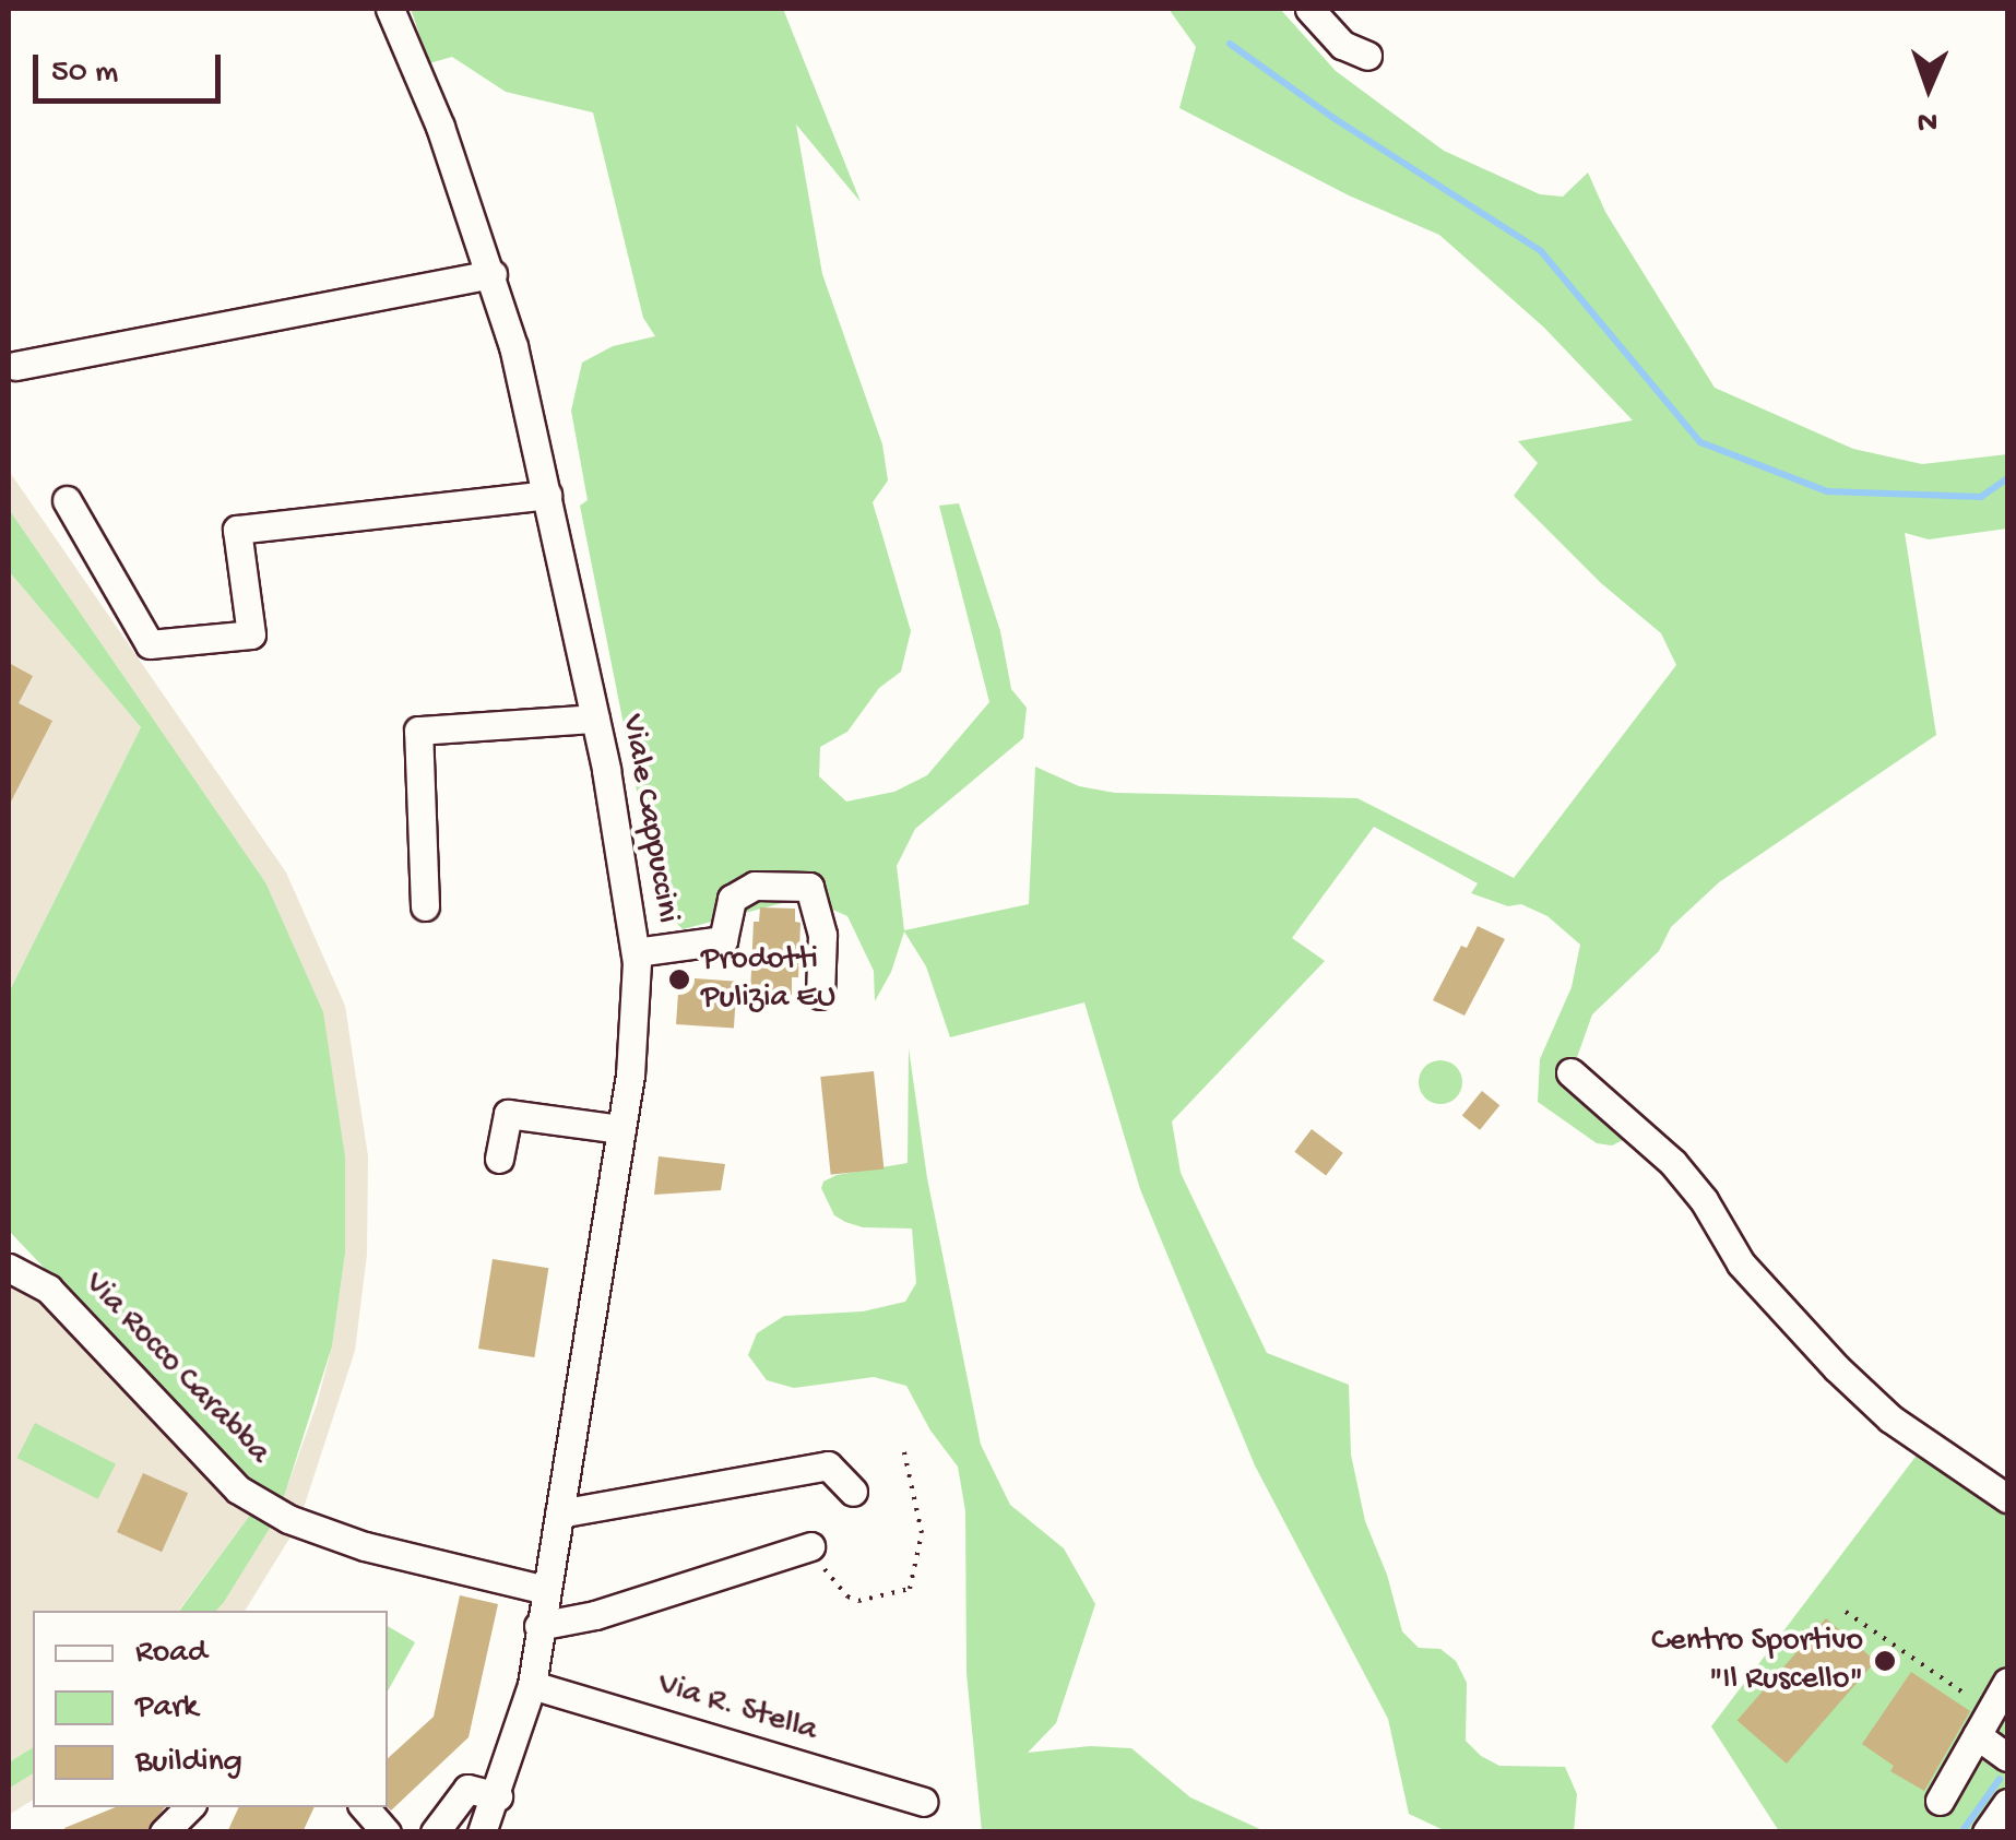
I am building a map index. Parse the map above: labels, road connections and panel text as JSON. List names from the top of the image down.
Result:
{
  "streets": {
    "street": ["Viale Cappuccini", "Via Rocco Carabba", "Via R. Stella"]
  },
  "crossings": [
    ["Viale Cappuccini", "Via Rocco Carabba"],
    ["Viale Cappuccini", "Via R. Stella"]
  ],
  "places": ["Prodotti Pulizia EU", "Centro Sportivo \"Il Ruscello\""],
  "legend": ["Road", "Park", "Building"],
  "scale_bar": "50 m",
  "north": "bottom"
}
